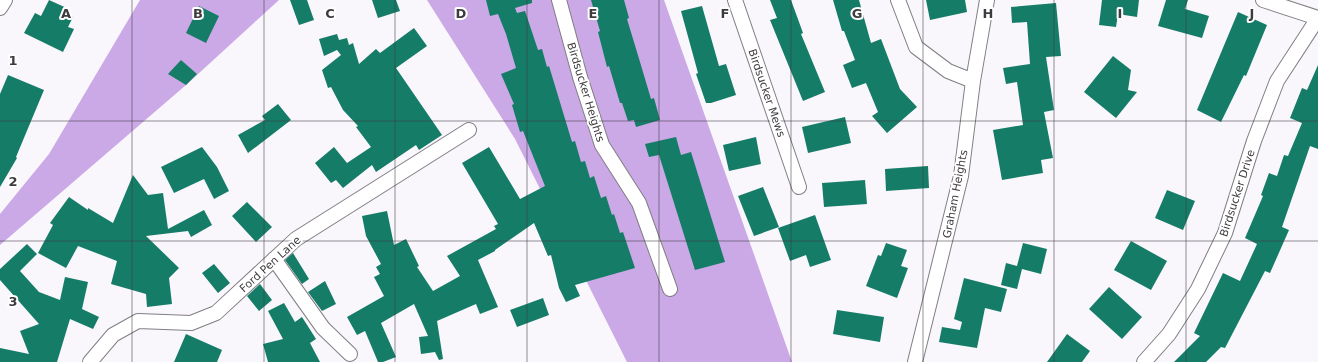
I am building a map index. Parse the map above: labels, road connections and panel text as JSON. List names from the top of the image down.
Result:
{
  "streets": {
    "street": [
      "Birdsucker Heights",
      "Birdsucker Mews",
      "Birdsucker Drive",
      "Graham Heights",
      "Ford Pen Lane"
    ]
  },
  "grid": {
    "columns": [
      "A",
      "B",
      "C",
      "D",
      "E",
      "F",
      "G",
      "H",
      "I",
      "J"
    ],
    "rows": ["1", "2", "3"]
  }
}
